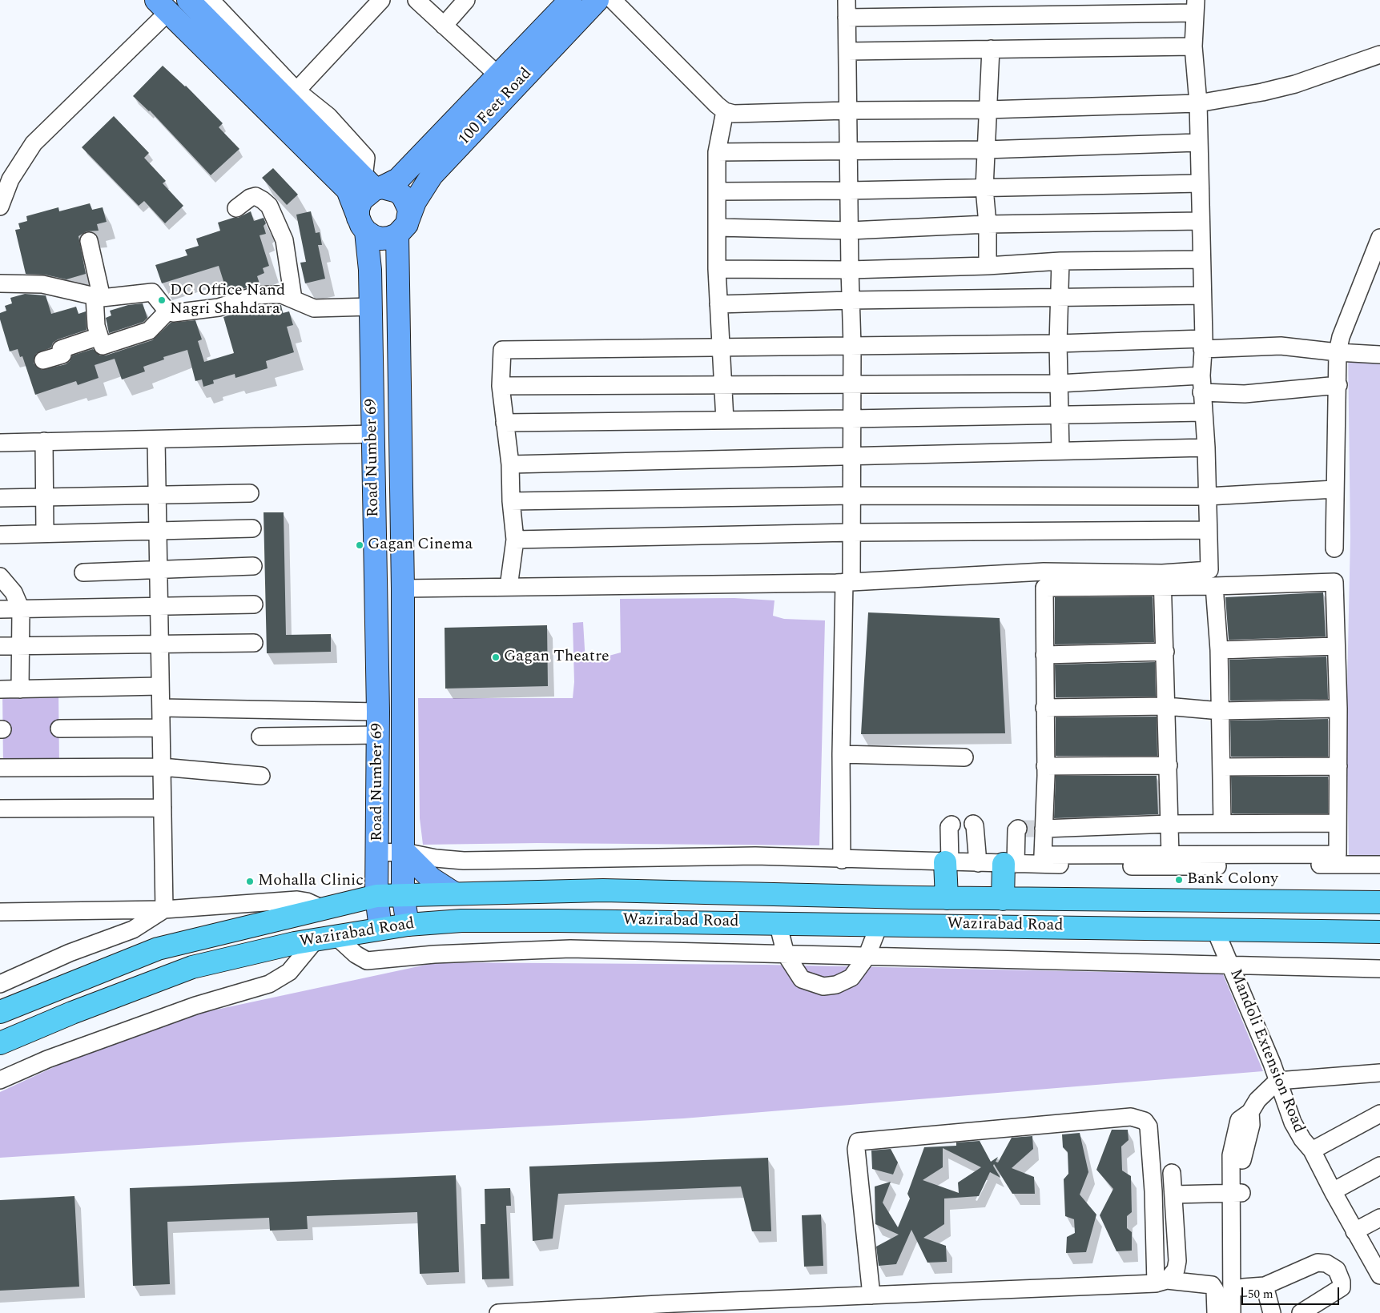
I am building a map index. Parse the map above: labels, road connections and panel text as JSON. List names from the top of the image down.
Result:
{
  "streets": {
    "highway": ["Wazirabad Road"],
    "main road": ["100 Feet Road", "Road Number 69"],
    "street": ["Mandoli Extension Road"]
  },
  "crossings": [
    ["100 Feet Road", "Road Number 69"],
    ["Road Number 69", "Wazirabad Road"],
    ["Wazirabad Road", "Mandoli Extension Road"]
  ],
  "places": [
    "DC Office Nand Nagri Shahdara",
    "Gagan Cinema",
    "Gagan Theatre",
    "Bank Colony",
    "Mohalla Clinic"
  ],
  "scale_bar": "50 m"
}
